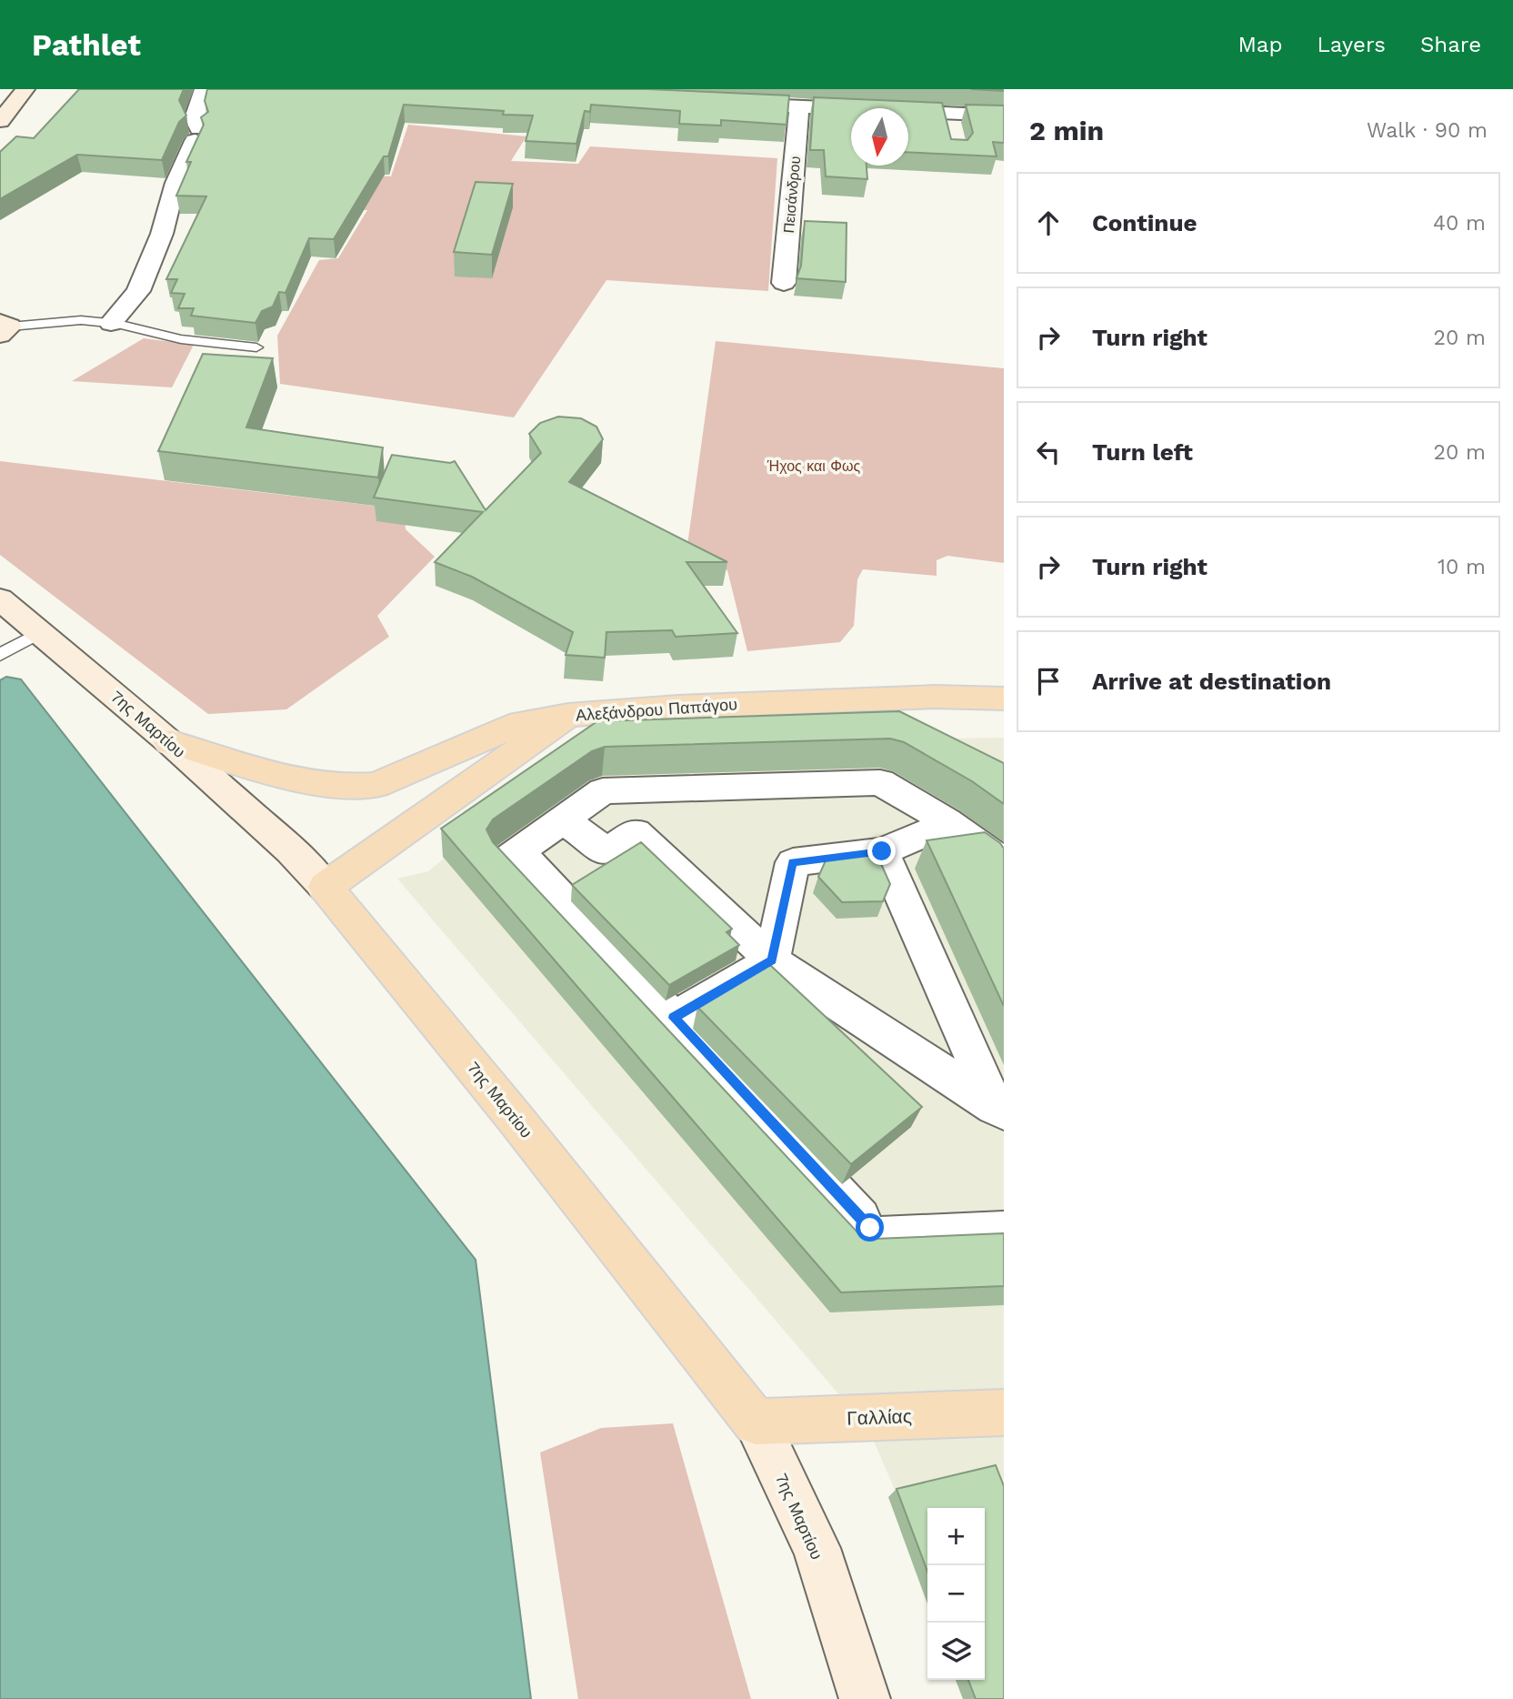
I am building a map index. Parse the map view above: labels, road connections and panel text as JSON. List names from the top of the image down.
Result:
{
  "streets": {
    "main road": ["Αλεξάνδρου Παπάγου", "7ης Μαρτίου", "Γαλλίας"],
    "street": ["Πεισάνδρου"]
  },
  "crossings": [
    ["Αλεξάνδρου Παπάγου", "7ης Μαρτίου"],
    ["7ης Μαρτίου", "Γαλλίας"]
  ],
  "parks": ["Ήχος και Φως"],
  "north": "bottom",
  "page": {
    "header": "Pathlet",
    "nav": ["Map", "Layers", "Share"],
    "heading": ["2 min", "Walk · 90 m"],
    "list": [
      ["Continue", "40 m"],
      ["Turn right", "20 m"],
      ["Turn left", "20 m"],
      ["Turn right", "10 m"],
      "Arrive at destination"
    ],
    "map_buttons": ["+", "−"]
  }
}
